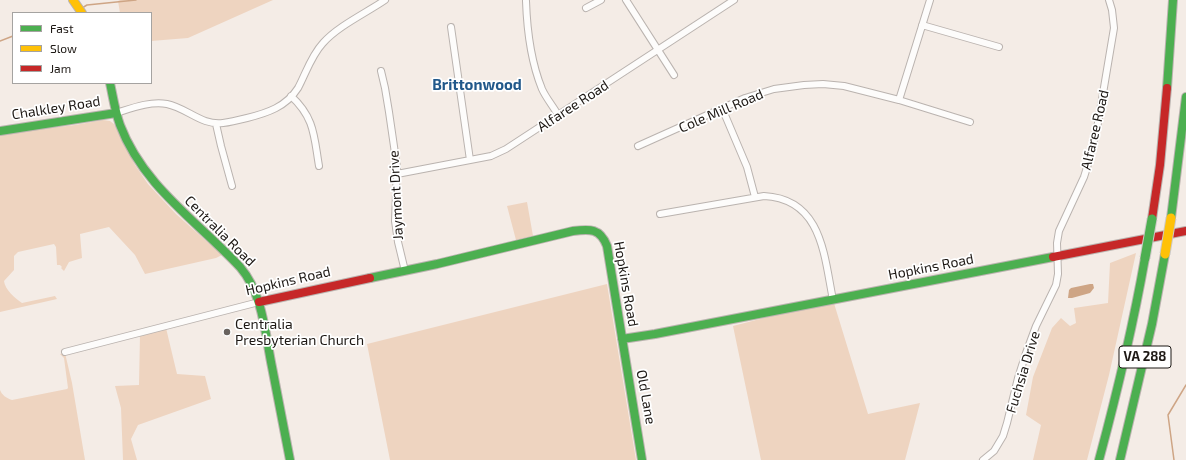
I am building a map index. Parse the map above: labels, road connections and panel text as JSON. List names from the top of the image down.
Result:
{
  "streets": {
    "main road": [
      "Chalkley Road",
      "Centralia Road",
      "Hopkins Road",
      "VA 288",
      "Old Lane"
    ],
    "street": [
      "Alfaree Road",
      "Cole Mill Road",
      "Jaymont Drive",
      "Fuchsia Drive"
    ]
  },
  "crossings": [
    ["Alfaree Road", "Jaymont Drive"],
    ["Alfaree Road", "Hopkins Road"],
    ["Alfaree Road", "Fuchsia Drive"],
    ["Chalkley Road", "Centralia Road"],
    ["Jaymont Drive", "Hopkins Road"],
    ["Centralia Road", "Hopkins Road"],
    ["Hopkins Road", "Fuchsia Drive"],
    ["Hopkins Road", "Old Lane"]
  ],
  "districts": ["Brittonwood"],
  "places": ["Centralia Presbyterian Church"],
  "legend": ["Fast", "Slow", "Jam"]
}
